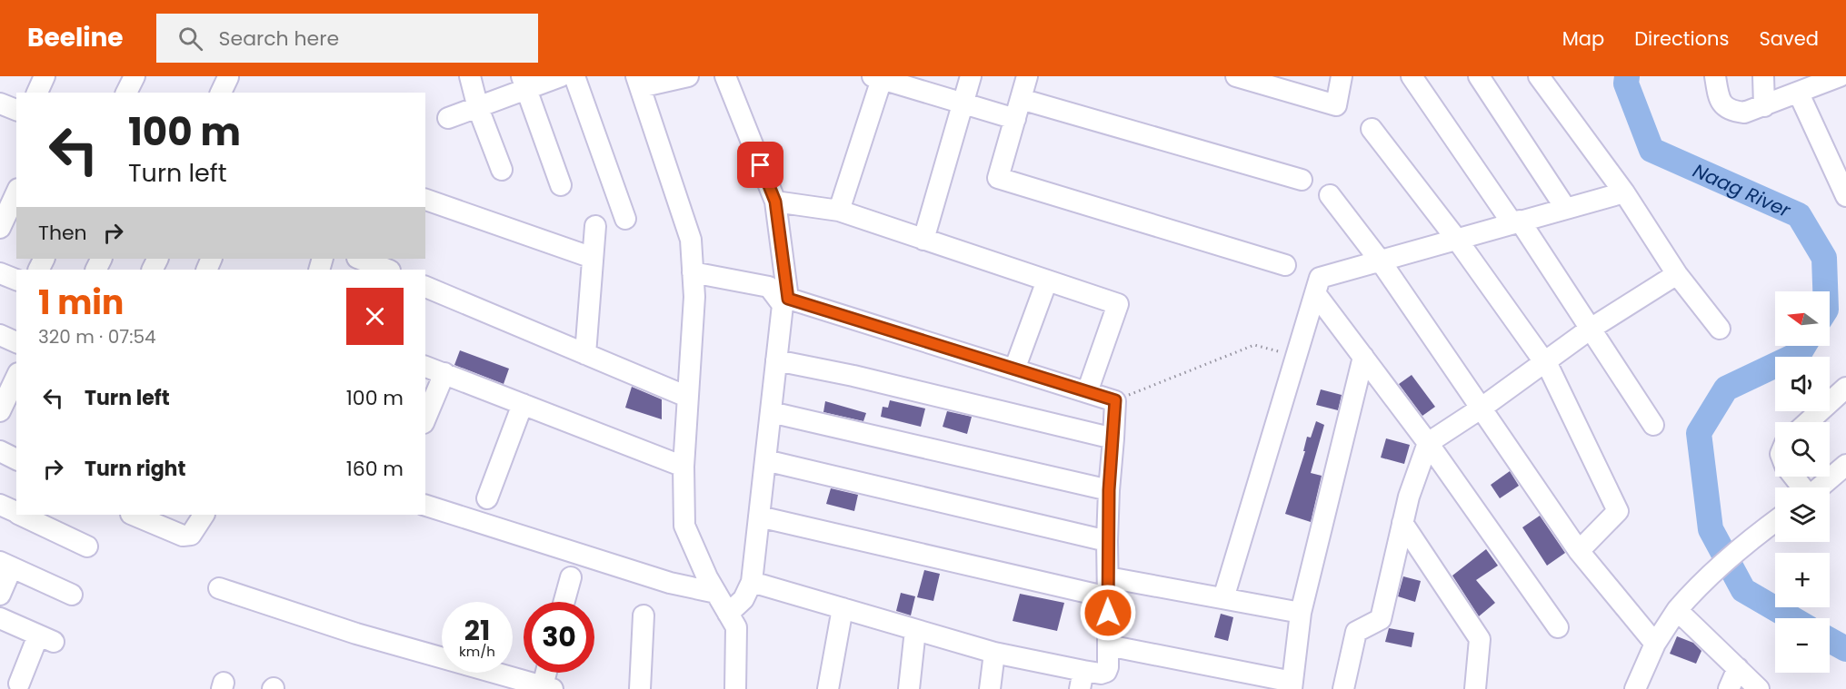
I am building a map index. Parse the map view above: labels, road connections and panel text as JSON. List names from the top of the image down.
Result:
{
  "water": ["Naag River"],
  "north": "left",
  "page": {
    "header": "Beeline",
    "search": "Search here",
    "nav": ["Map", "Directions", "Saved"],
    "turn": ["100 m", "Turn left"],
    "then": "Then",
    "heading": ["1 min", "320 m · 07:54"],
    "map_buttons": ["+", "−"],
    "list": [
      {
        "name": "Turn left",
        "value": "100 m"
      },
      {
        "name": "Turn right",
        "value": "160 m"
      }
    ],
    "speed": "21 km/h",
    "limit": "30"
  }
}
